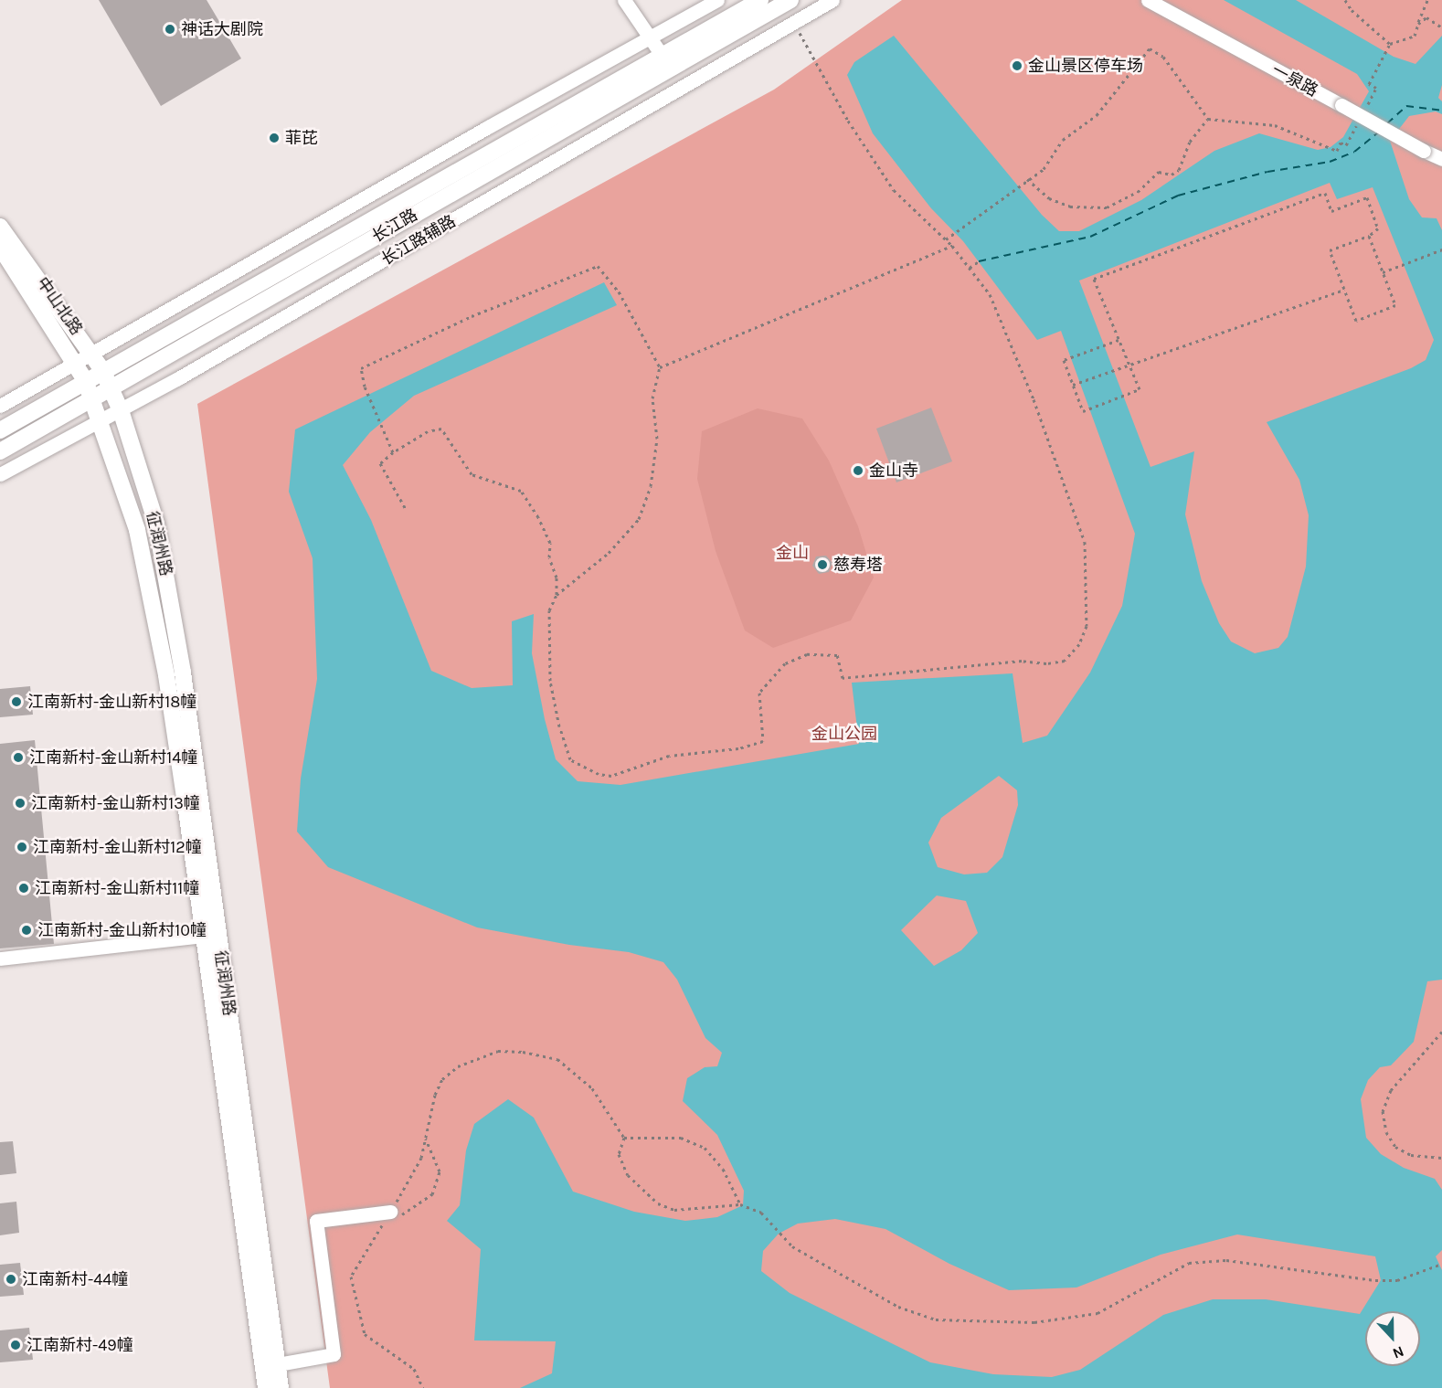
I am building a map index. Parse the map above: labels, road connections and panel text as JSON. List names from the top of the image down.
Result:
{
  "streets": {
    "main road": ["长江路", "中山北路", "征润州路"],
    "street": ["一泉路", "长江路辅路"]
  },
  "crossings": [
    ["长江路", "中山北路"],
    ["长江路", "征润州路"],
    ["长江路辅路", "征润州路"],
    ["中山北路", "征润州路"]
  ],
  "parks": ["金山", "金山公园"],
  "places": [
    "神话大剧院",
    "金山景区停车场",
    "菲芘",
    "金山寺",
    "慈寿塔",
    "江南新村-金山新村18幢",
    "江南新村-金山新村14幢",
    "江南新村-金山新村13幢",
    "江南新村-金山新村12幢",
    "江南新村-金山新村11幢",
    "江南新村-金山新村10幢",
    "江南新村-44幢",
    "江南新村-49幢"
  ],
  "north": "bottom"
}
